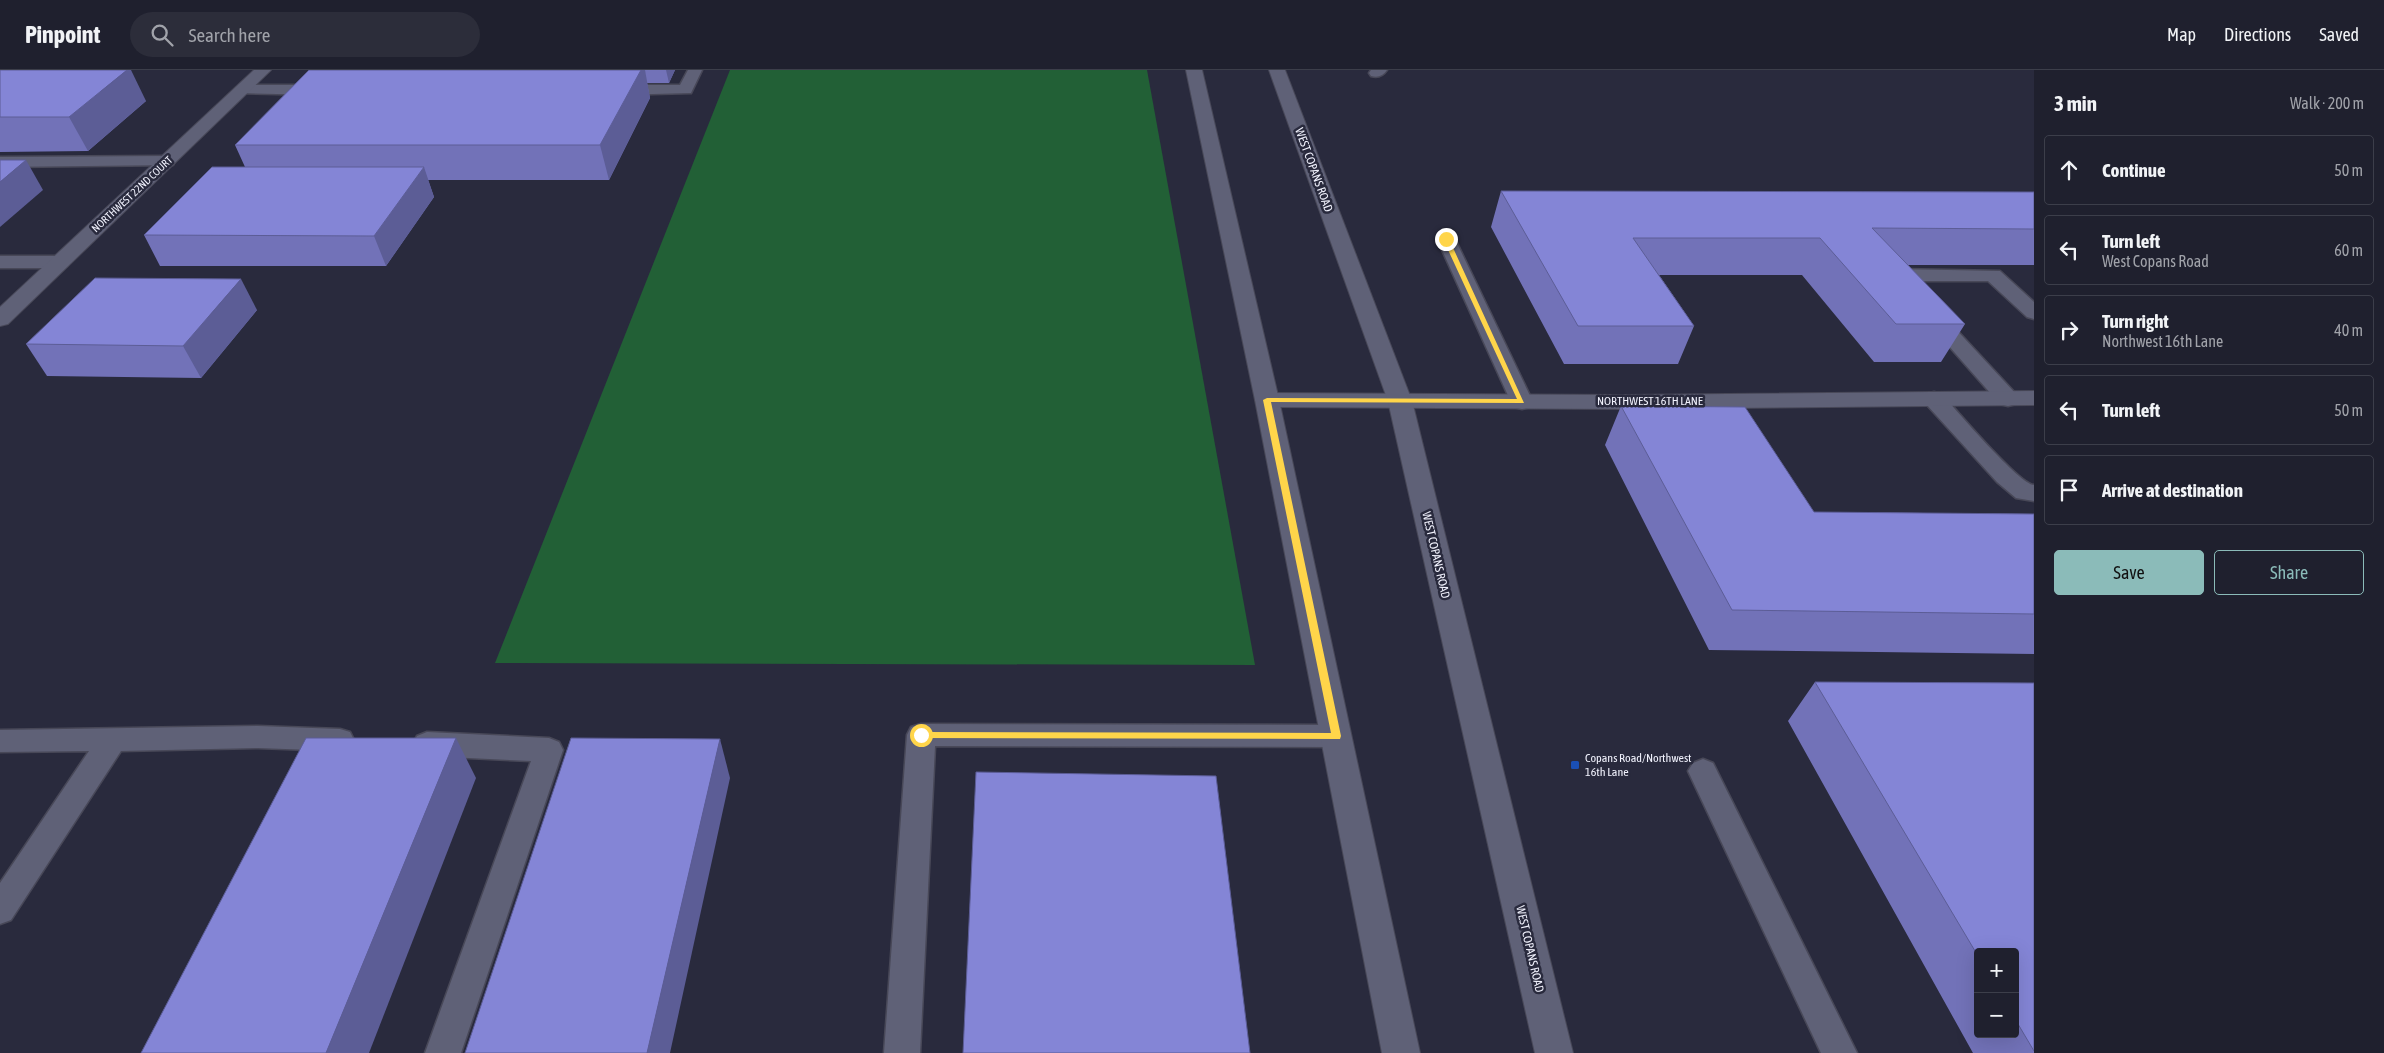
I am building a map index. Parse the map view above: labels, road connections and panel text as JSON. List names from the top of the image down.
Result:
{
  "streets": {
    "main road": ["WEST COPANS ROAD", "NORTHWEST 22ND COURT", "NORTHWEST 16TH LANE"]
  },
  "crossings": [
    ["WEST COPANS ROAD", "NORTHWEST 16TH LANE"]
  ],
  "places": {
    "transit": ["Copans Road/Northwest 16th Lane"]
  },
  "page": {
    "header": "Pinpoint",
    "search": "Search here",
    "nav": ["Map", "Directions", "Saved"],
    "heading": ["3 min", "Walk · 200 m"],
    "list": [
      ["Continue", "50 m"],
      ["Turn left", "West Copans Road", "60 m"],
      ["Turn right", "Northwest 16th Lane", "40 m"],
      ["Turn left", "50 m"],
      "Arrive at destination"
    ],
    "buttons": ["Save", "Share"],
    "map_buttons": ["+", "−"]
  }
}
